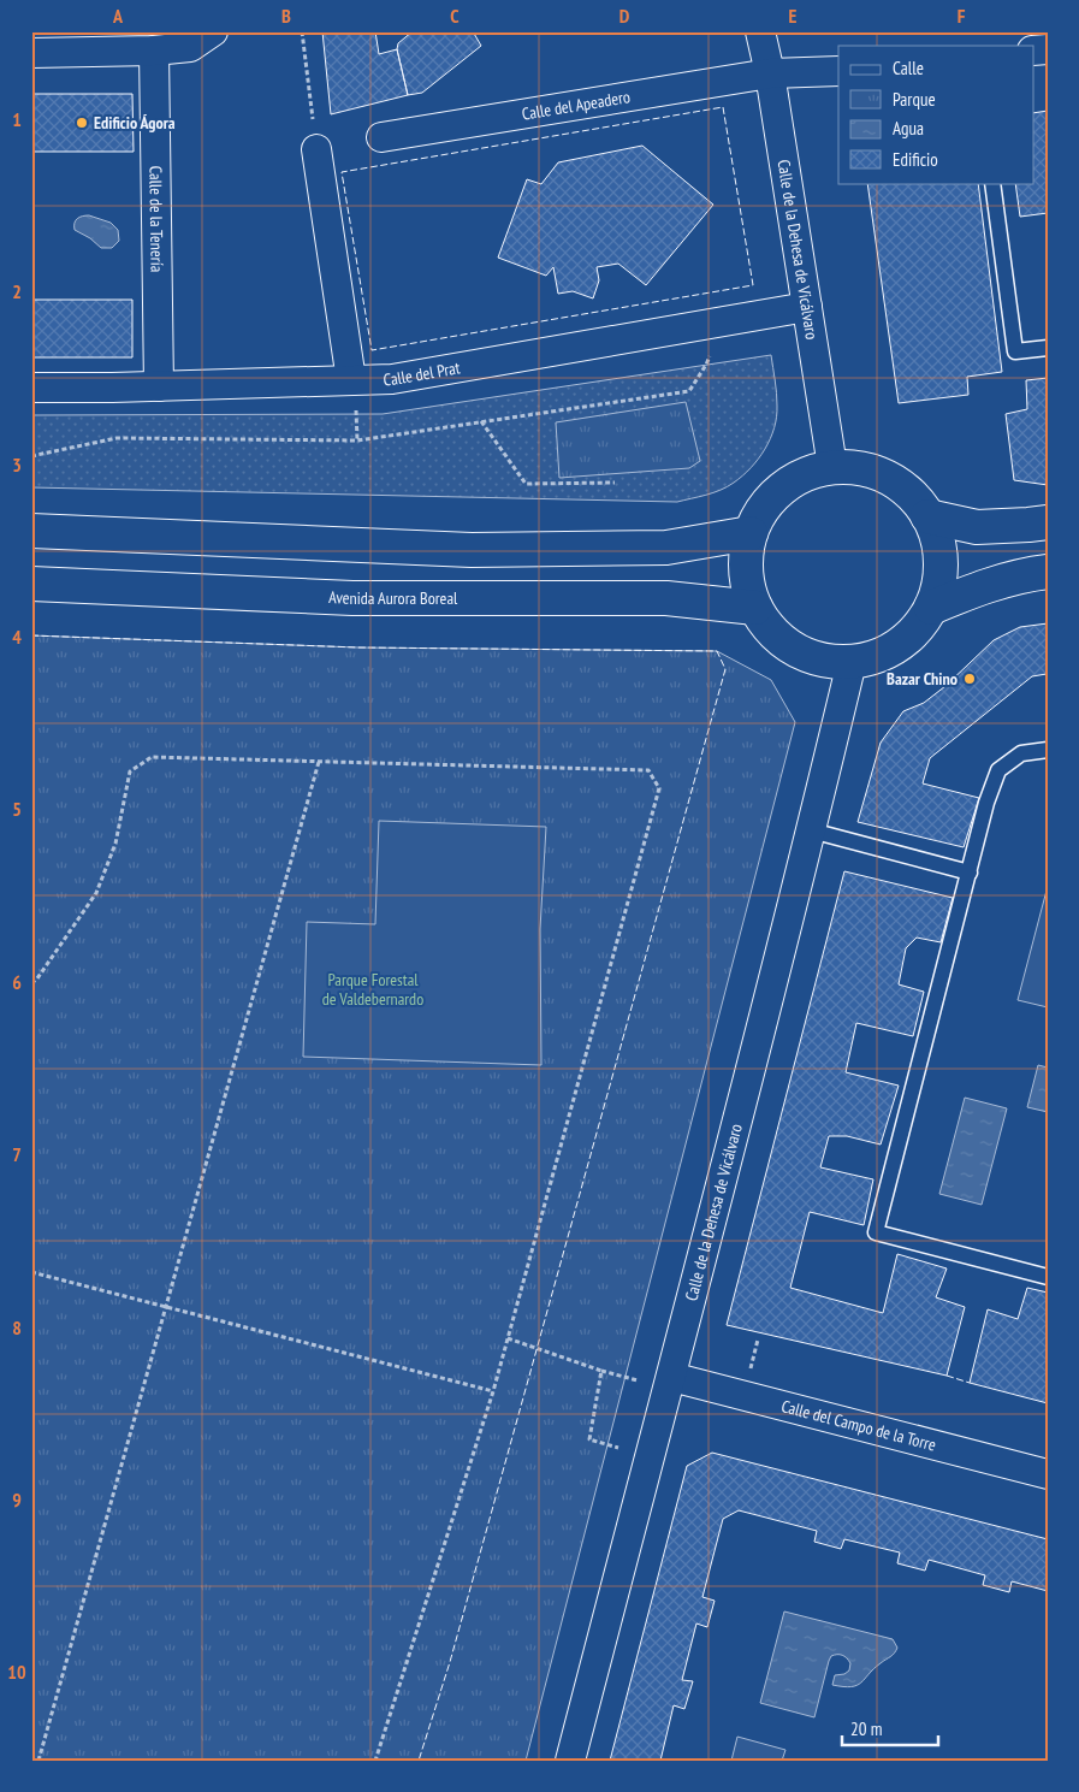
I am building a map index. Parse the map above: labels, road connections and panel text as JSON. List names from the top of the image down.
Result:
{
  "streets": {
    "main road": ["Avenida Aurora Boreal"],
    "street": [
      "Calle del Apeadero",
      "Calle de la Tenería",
      "Calle de la Dehesa de Vicálvaro",
      "Calle del Prat",
      "Calle del Campo de la Torre"
    ]
  },
  "crossings": [
    ["Calle del Apeadero", "Calle de la Dehesa de Vicálvaro"],
    ["Calle de la Tenería", "Calle del Prat"],
    ["Calle de la Dehesa de Vicálvaro", "Calle del Prat"],
    ["Calle de la Dehesa de Vicálvaro", "Avenida Aurora Boreal"],
    ["Calle de la Dehesa de Vicálvaro", "Calle del Campo de la Torre"]
  ],
  "parks": ["Parque Forestal de Valdebernardo"],
  "places": ["Edificio Ágora", "Bazar Chino"],
  "legend": [
    "Calle",
    "Parque",
    "Agua",
    "Edificio"
  ],
  "scale_bar": "20 m",
  "grid": {
    "columns": [
      "A",
      "B",
      "C",
      "D",
      "E",
      "F"
    ],
    "rows": [
      "1",
      "2",
      "3",
      "4",
      "5",
      "6",
      "7",
      "8",
      "9",
      "10"
    ]
  }
}
